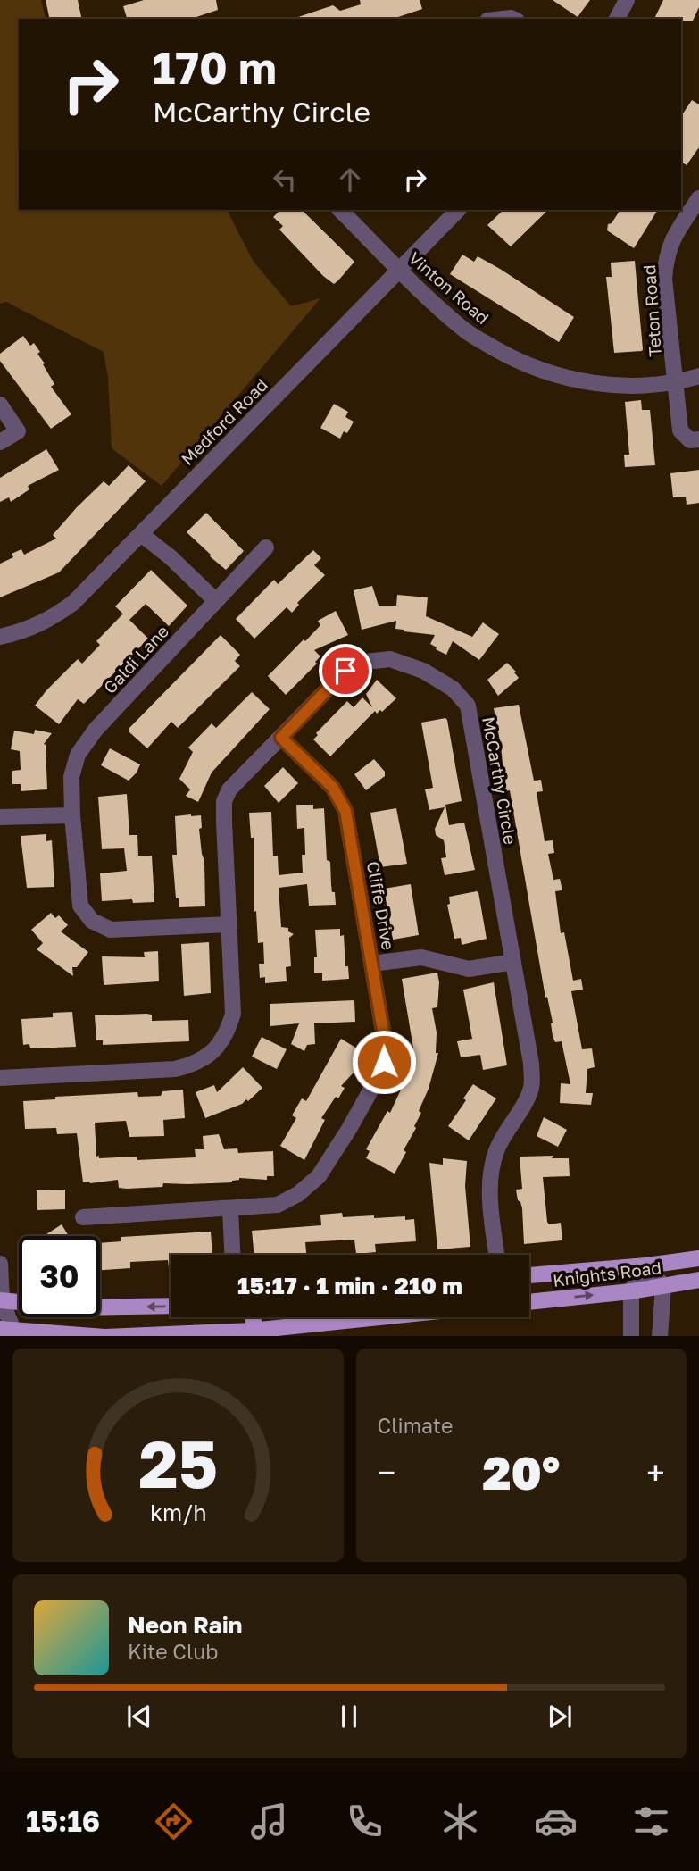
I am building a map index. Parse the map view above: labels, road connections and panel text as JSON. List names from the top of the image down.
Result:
{
  "streets": {
    "main road": ["Knights Road"],
    "street": [
      "Vinton Road",
      "Teton Road",
      "Medford Road",
      "Galdi Lane",
      "McCarthy Circle",
      "Cliffe Drive"
    ]
  },
  "crossings": [
    ["Vinton Road", "Teton Road"],
    ["Vinton Road", "Medford Road"],
    ["Galdi Lane", "McCarthy Circle"],
    ["McCarthy Circle", "Cliffe Drive"]
  ],
  "page": {
    "turn": ["170 m", "McCarthy Circle"],
    "limit": "30",
    "trip": "15:17 · 1 min · 210 m",
    "tile": "Climate",
    "heat": ["−", "20°", "+"],
    "song": ["Neon Rain", "Kite Club"],
    "tabs": "15:16",
    "gauge": ["25", "km/h"]
  }
}
